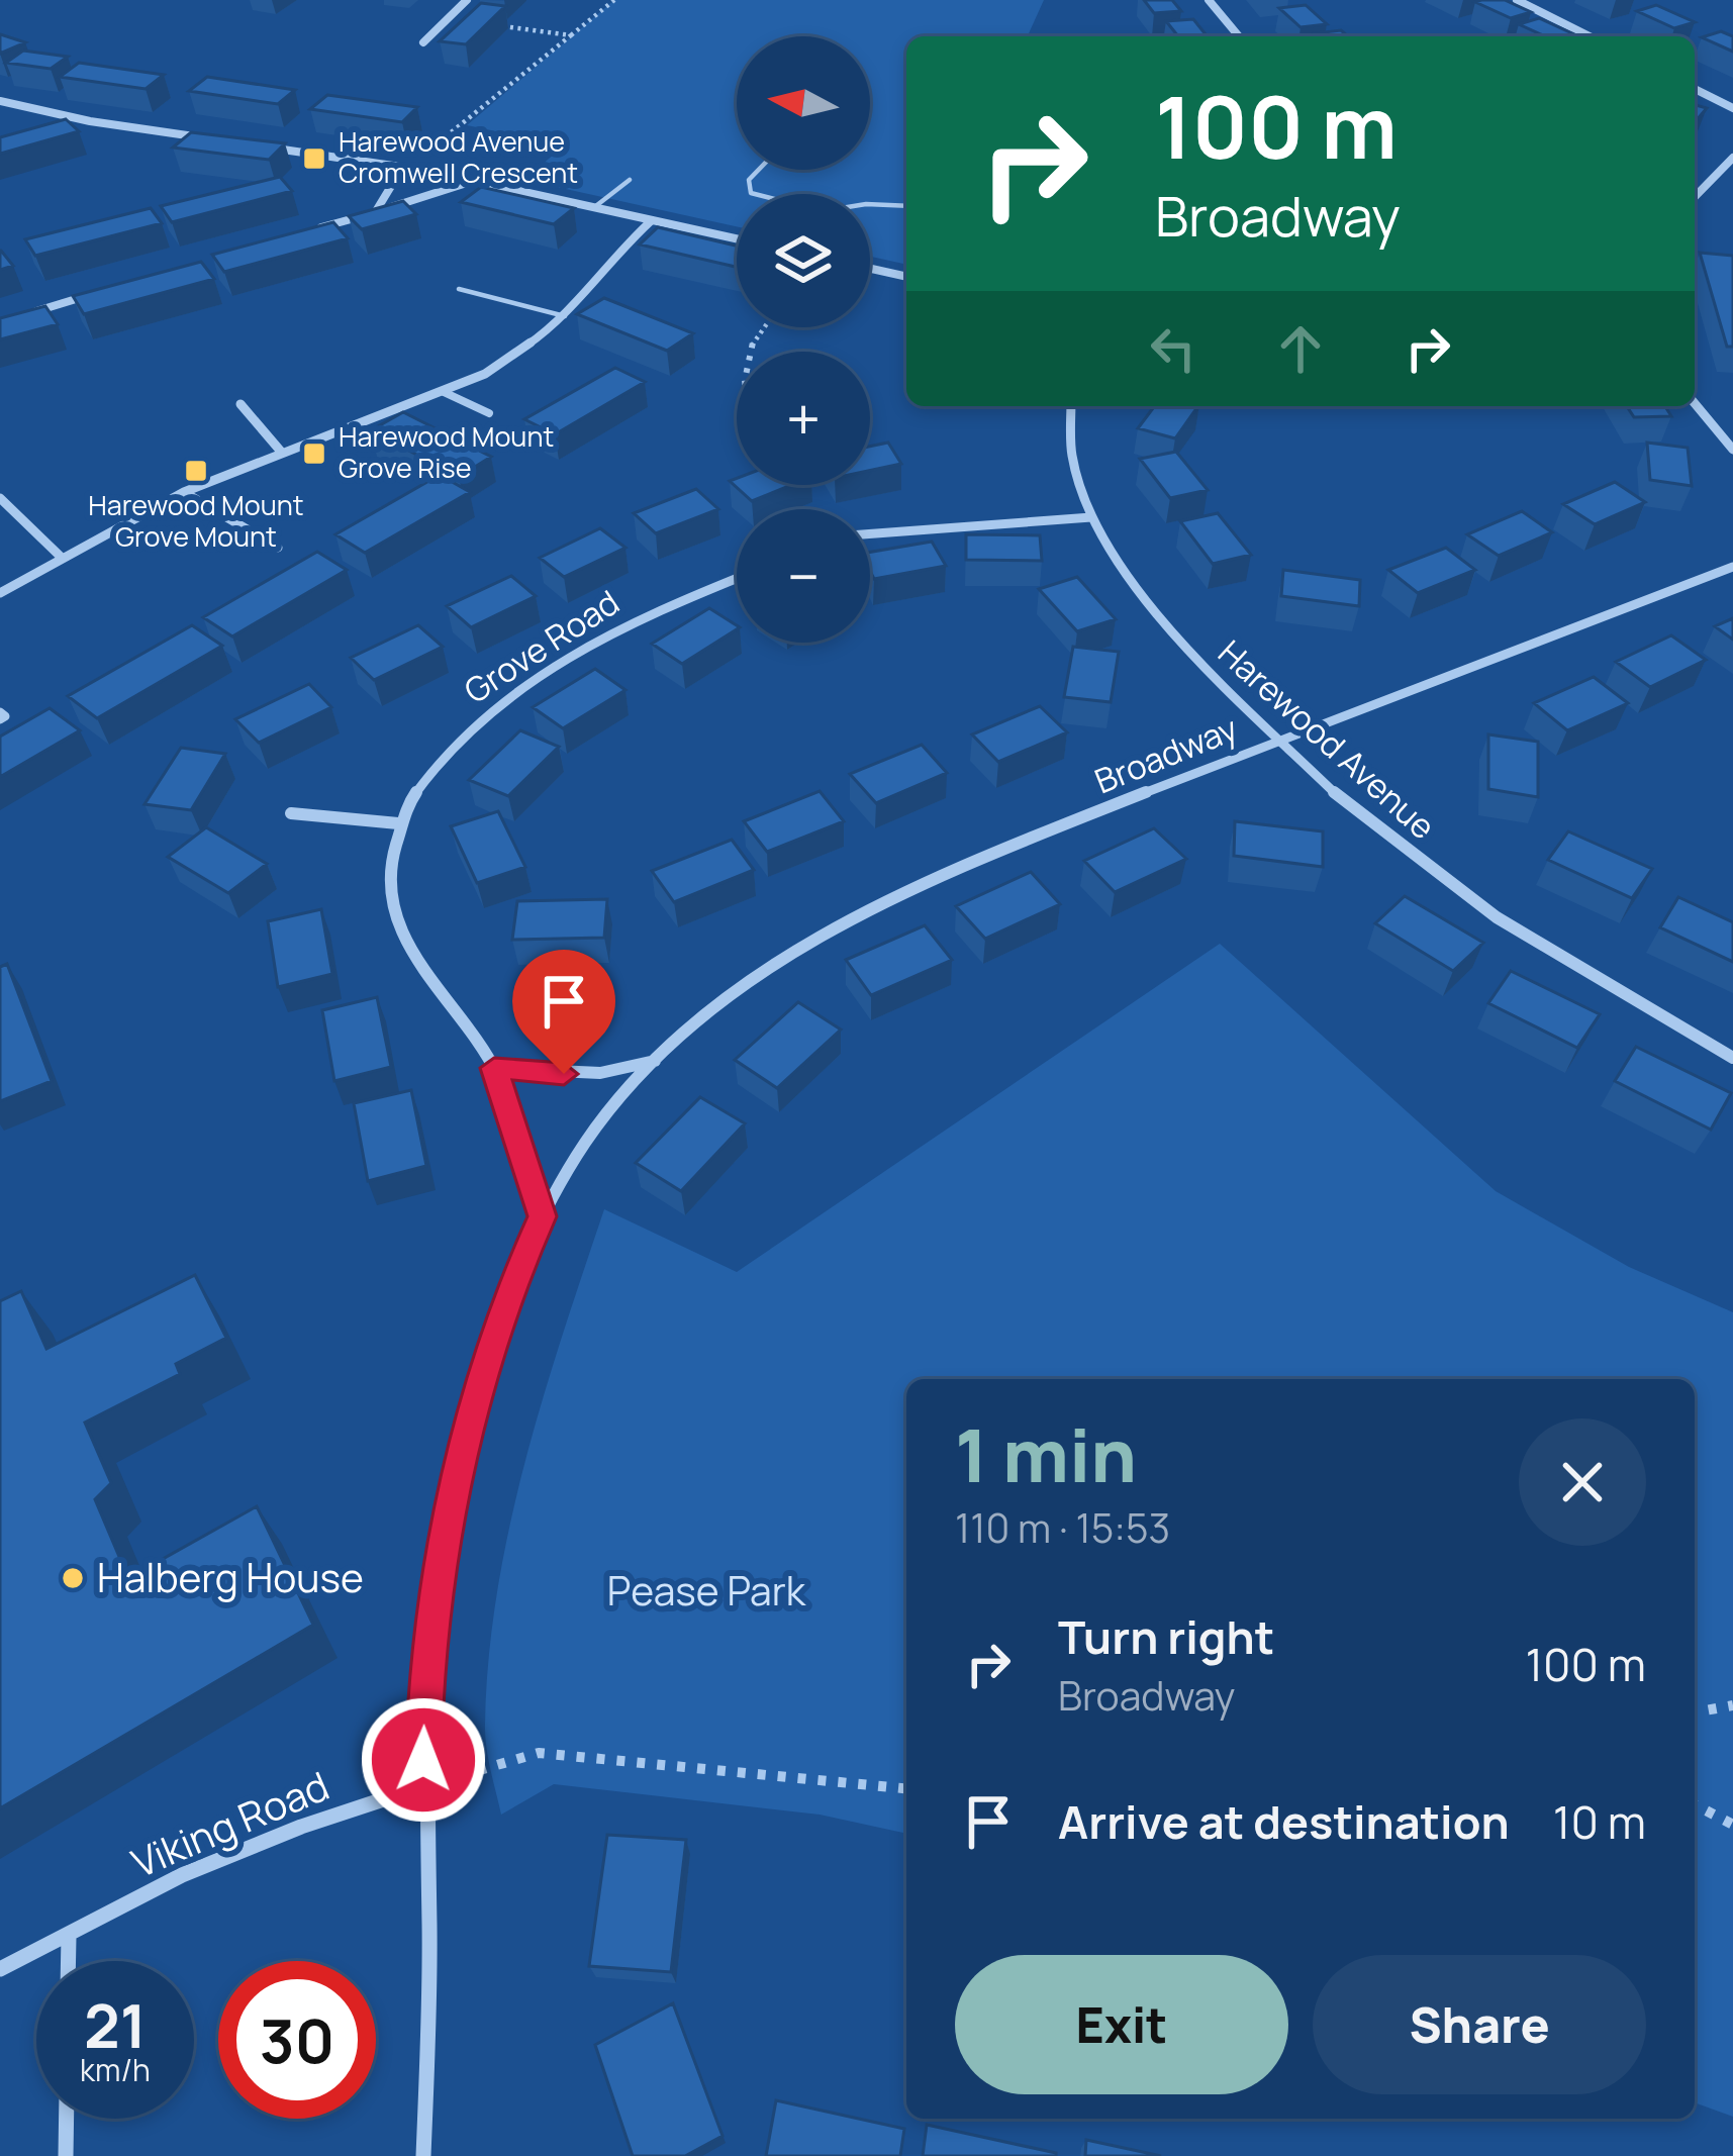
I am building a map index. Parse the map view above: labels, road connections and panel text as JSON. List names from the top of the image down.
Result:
{
  "streets": {
    "street": [
      "Grove Road",
      "Harewood Avenue",
      "Broadway",
      "Viking Road"
    ]
  },
  "crossings": [
    ["Grove Road", "Broadway"],
    ["Harewood Avenue", "Broadway"]
  ],
  "parks": ["Pease Park"],
  "places": {
    "transit": ["Harewood Avenue Cromwell Crescent", "Harewood Mount Grove Rise", "Harewood Mount Grove Mount"],
    "other": ["Halberg House"]
  },
  "north": "left",
  "page": {
    "map_buttons": ["+", "−"],
    "turn": ["100 m", "Broadway"],
    "heading": ["1 min", "110 m · 15:53"],
    "list": [
      {
        "name": "Turn right",
        "note": "Broadway",
        "value": "100 m"
      },
      {
        "name": "Arrive at destination",
        "value": "10 m"
      }
    ],
    "buttons": ["Exit", "Share"],
    "speed": "21 km/h",
    "limit": "30"
  }
}
